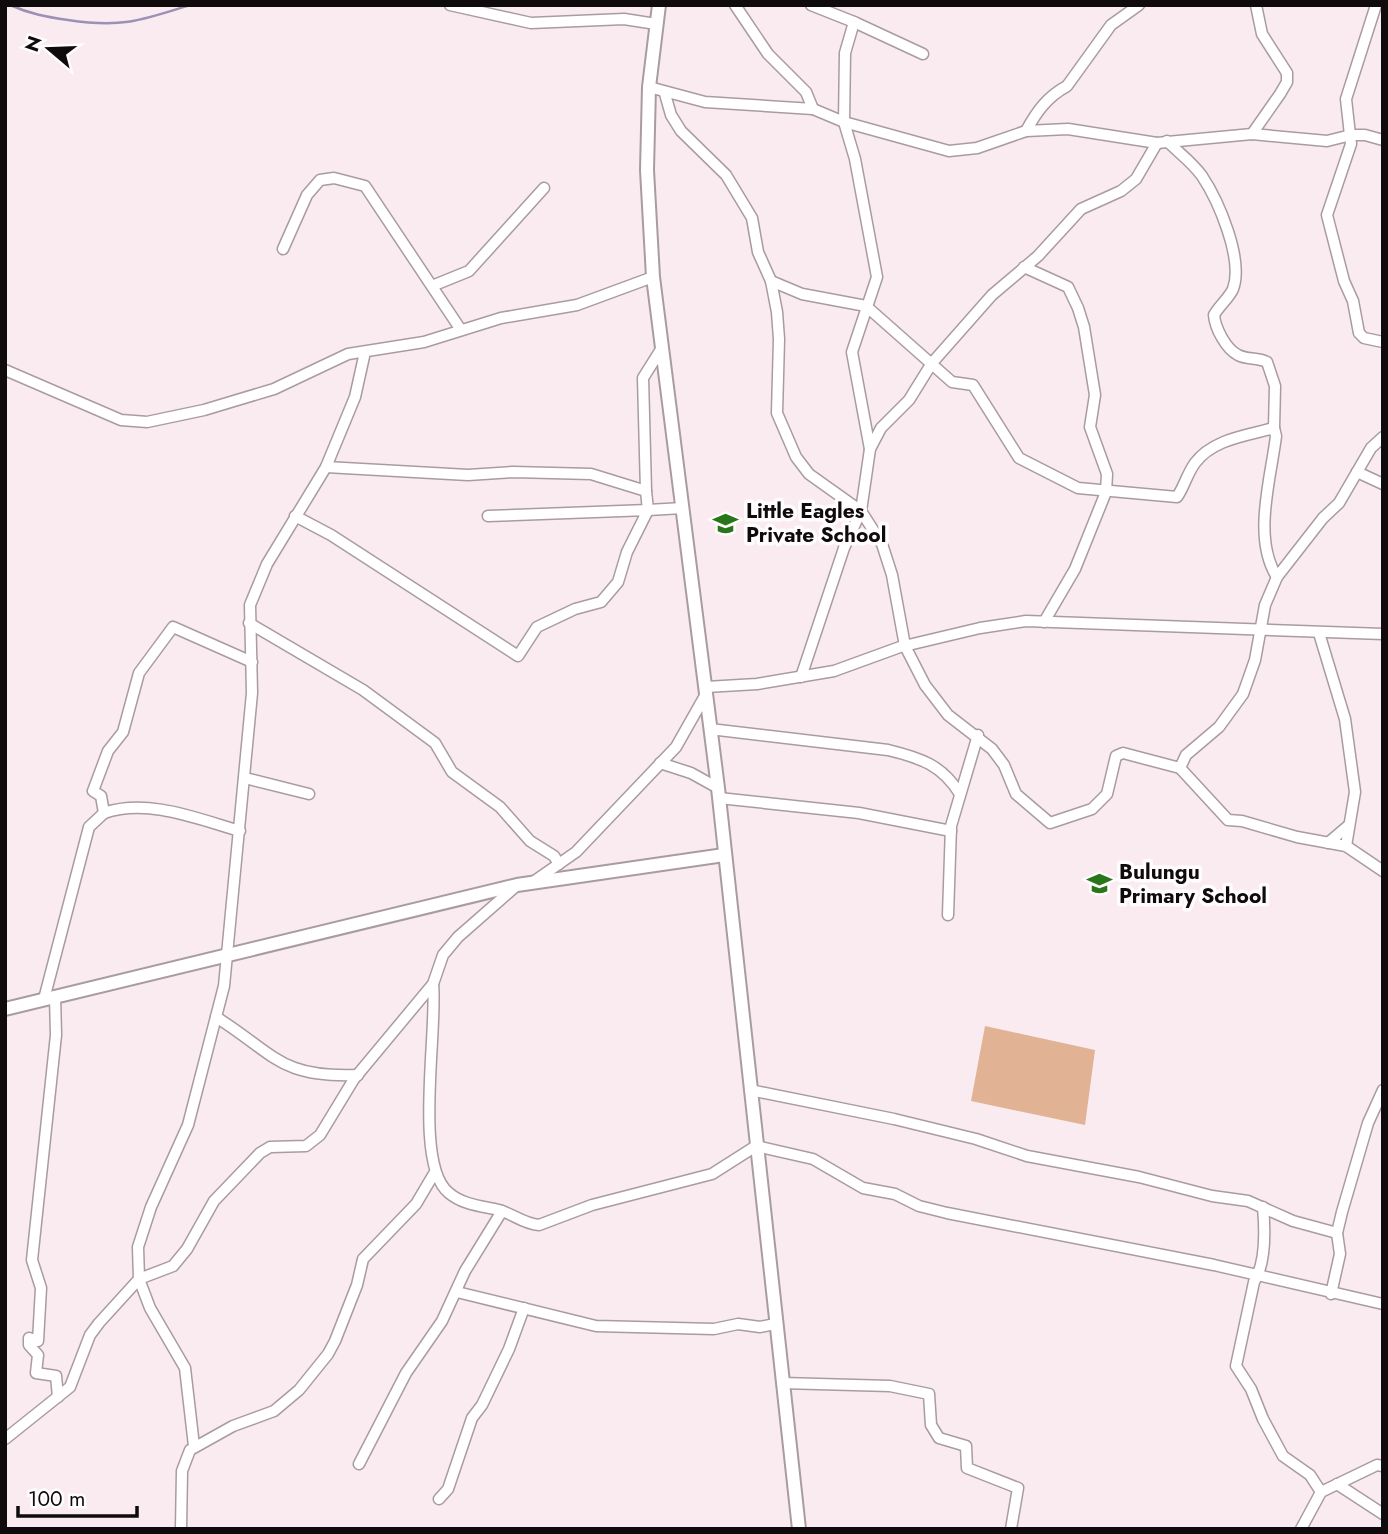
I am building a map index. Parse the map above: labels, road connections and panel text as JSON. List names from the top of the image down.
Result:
{
  "places": {
    "school or university": ["Little Eagles Private School", "Bulungu Primary School"]
  },
  "scale_bar": "100 m",
  "north": "left"
}
